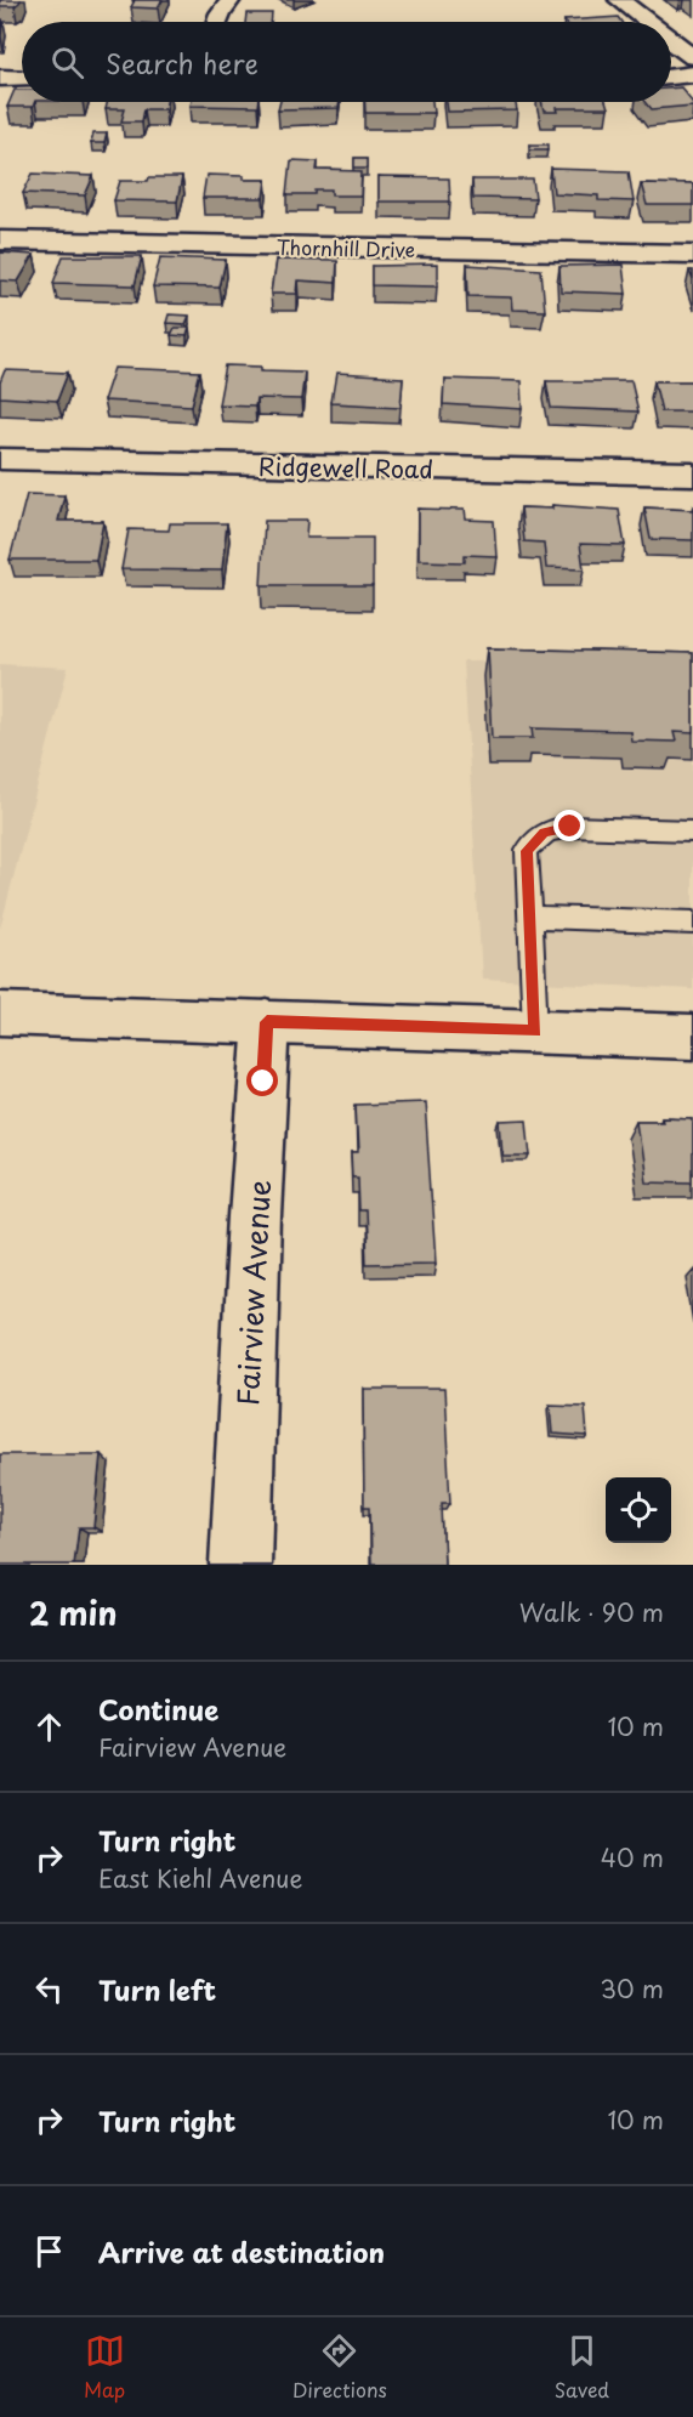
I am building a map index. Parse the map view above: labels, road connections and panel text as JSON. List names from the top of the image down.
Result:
{
  "streets": {
    "street": ["Thornhill Drive", "Ridgewell Road", "Fairview Avenue"]
  },
  "page": {
    "search": "Search here",
    "heading": ["2 min", "Walk · 90 m"],
    "list": [
      ["Continue", "Fairview Avenue", "10 m"],
      ["Turn right", "East Kiehl Avenue", "40 m"],
      ["Turn left", "30 m"],
      ["Turn right", "10 m"],
      "Arrive at destination"
    ],
    "nav": ["Map", "Directions", "Saved"]
  }
}
